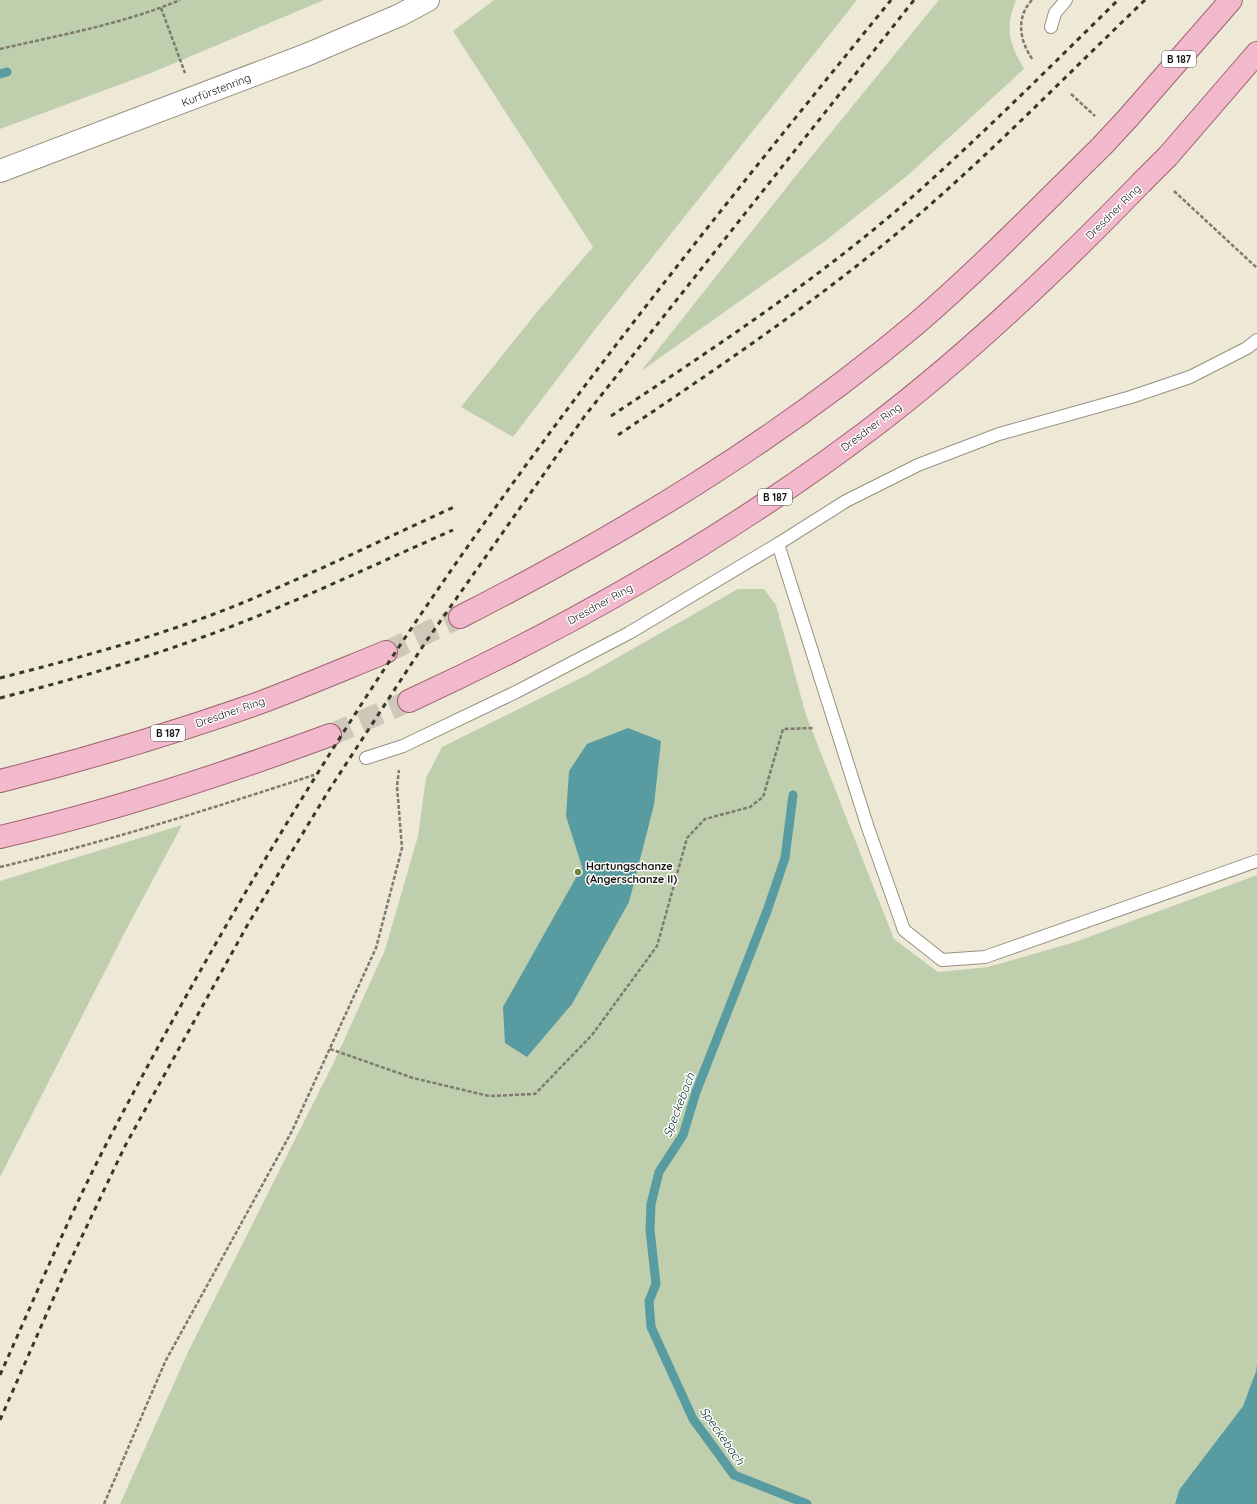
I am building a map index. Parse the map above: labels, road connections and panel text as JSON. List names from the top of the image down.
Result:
{
  "streets": {
    "main road": ["B 187", "Dresdner Ring"],
    "street": ["Kurfürstenring"]
  },
  "water": ["Speckebach"],
  "places": ["Hartungschanze (Angerschanze II)"]
}
